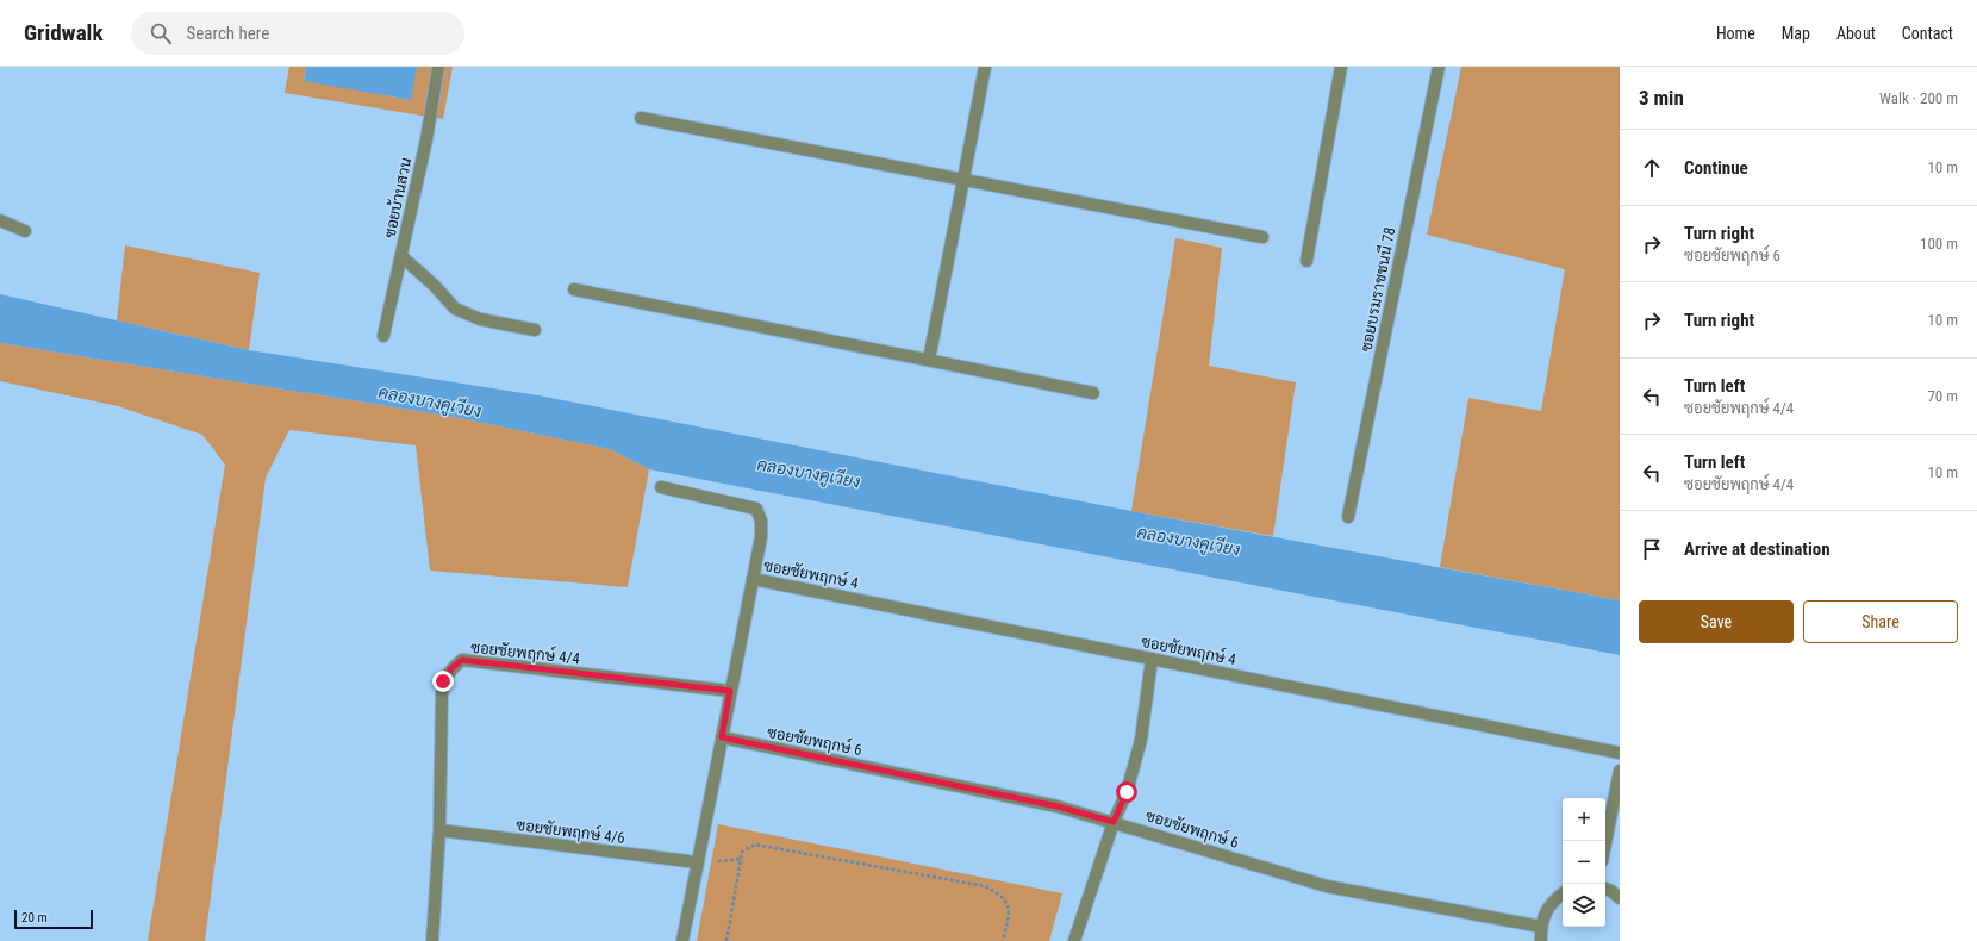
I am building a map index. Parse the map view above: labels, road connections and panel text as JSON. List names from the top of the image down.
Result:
{
  "streets": {
    "street": [
      "ซอยบ้านสวน",
      "ซอยบรมราชชนนี 78",
      "ซอยชัยพฤกษ์ 4",
      "ซอยชัยพฤกษ์ 4/4",
      "ซอยชัยพฤกษ์ 6",
      "ซอยชัยพฤกษ์ 4/6"
    ]
  },
  "crossings": [
    ["ซอยชัยพฤกษ์ 4/4", "ซอยชัยพฤกษ์ 4/6"]
  ],
  "water": ["คลองบางคูเวียง"],
  "scale_bar": "20 m",
  "page": {
    "header": "Gridwalk",
    "search": "Search here",
    "nav": [
      "Home",
      "Map",
      "About",
      "Contact"
    ],
    "heading": ["3 min", "Walk · 200 m"],
    "list": [
      ["Continue", "10 m"],
      ["Turn right", "ซอยชัยพฤกษ์ 6", "100 m"],
      ["Turn right", "10 m"],
      ["Turn left", "ซอยชัยพฤกษ์ 4/4", "70 m"],
      ["Turn left", "ซอยชัยพฤกษ์ 4/4", "10 m"],
      "Arrive at destination"
    ],
    "buttons": ["Save", "Share"],
    "map_buttons": ["+", "−"],
    "scale": "20 m"
  }
}
